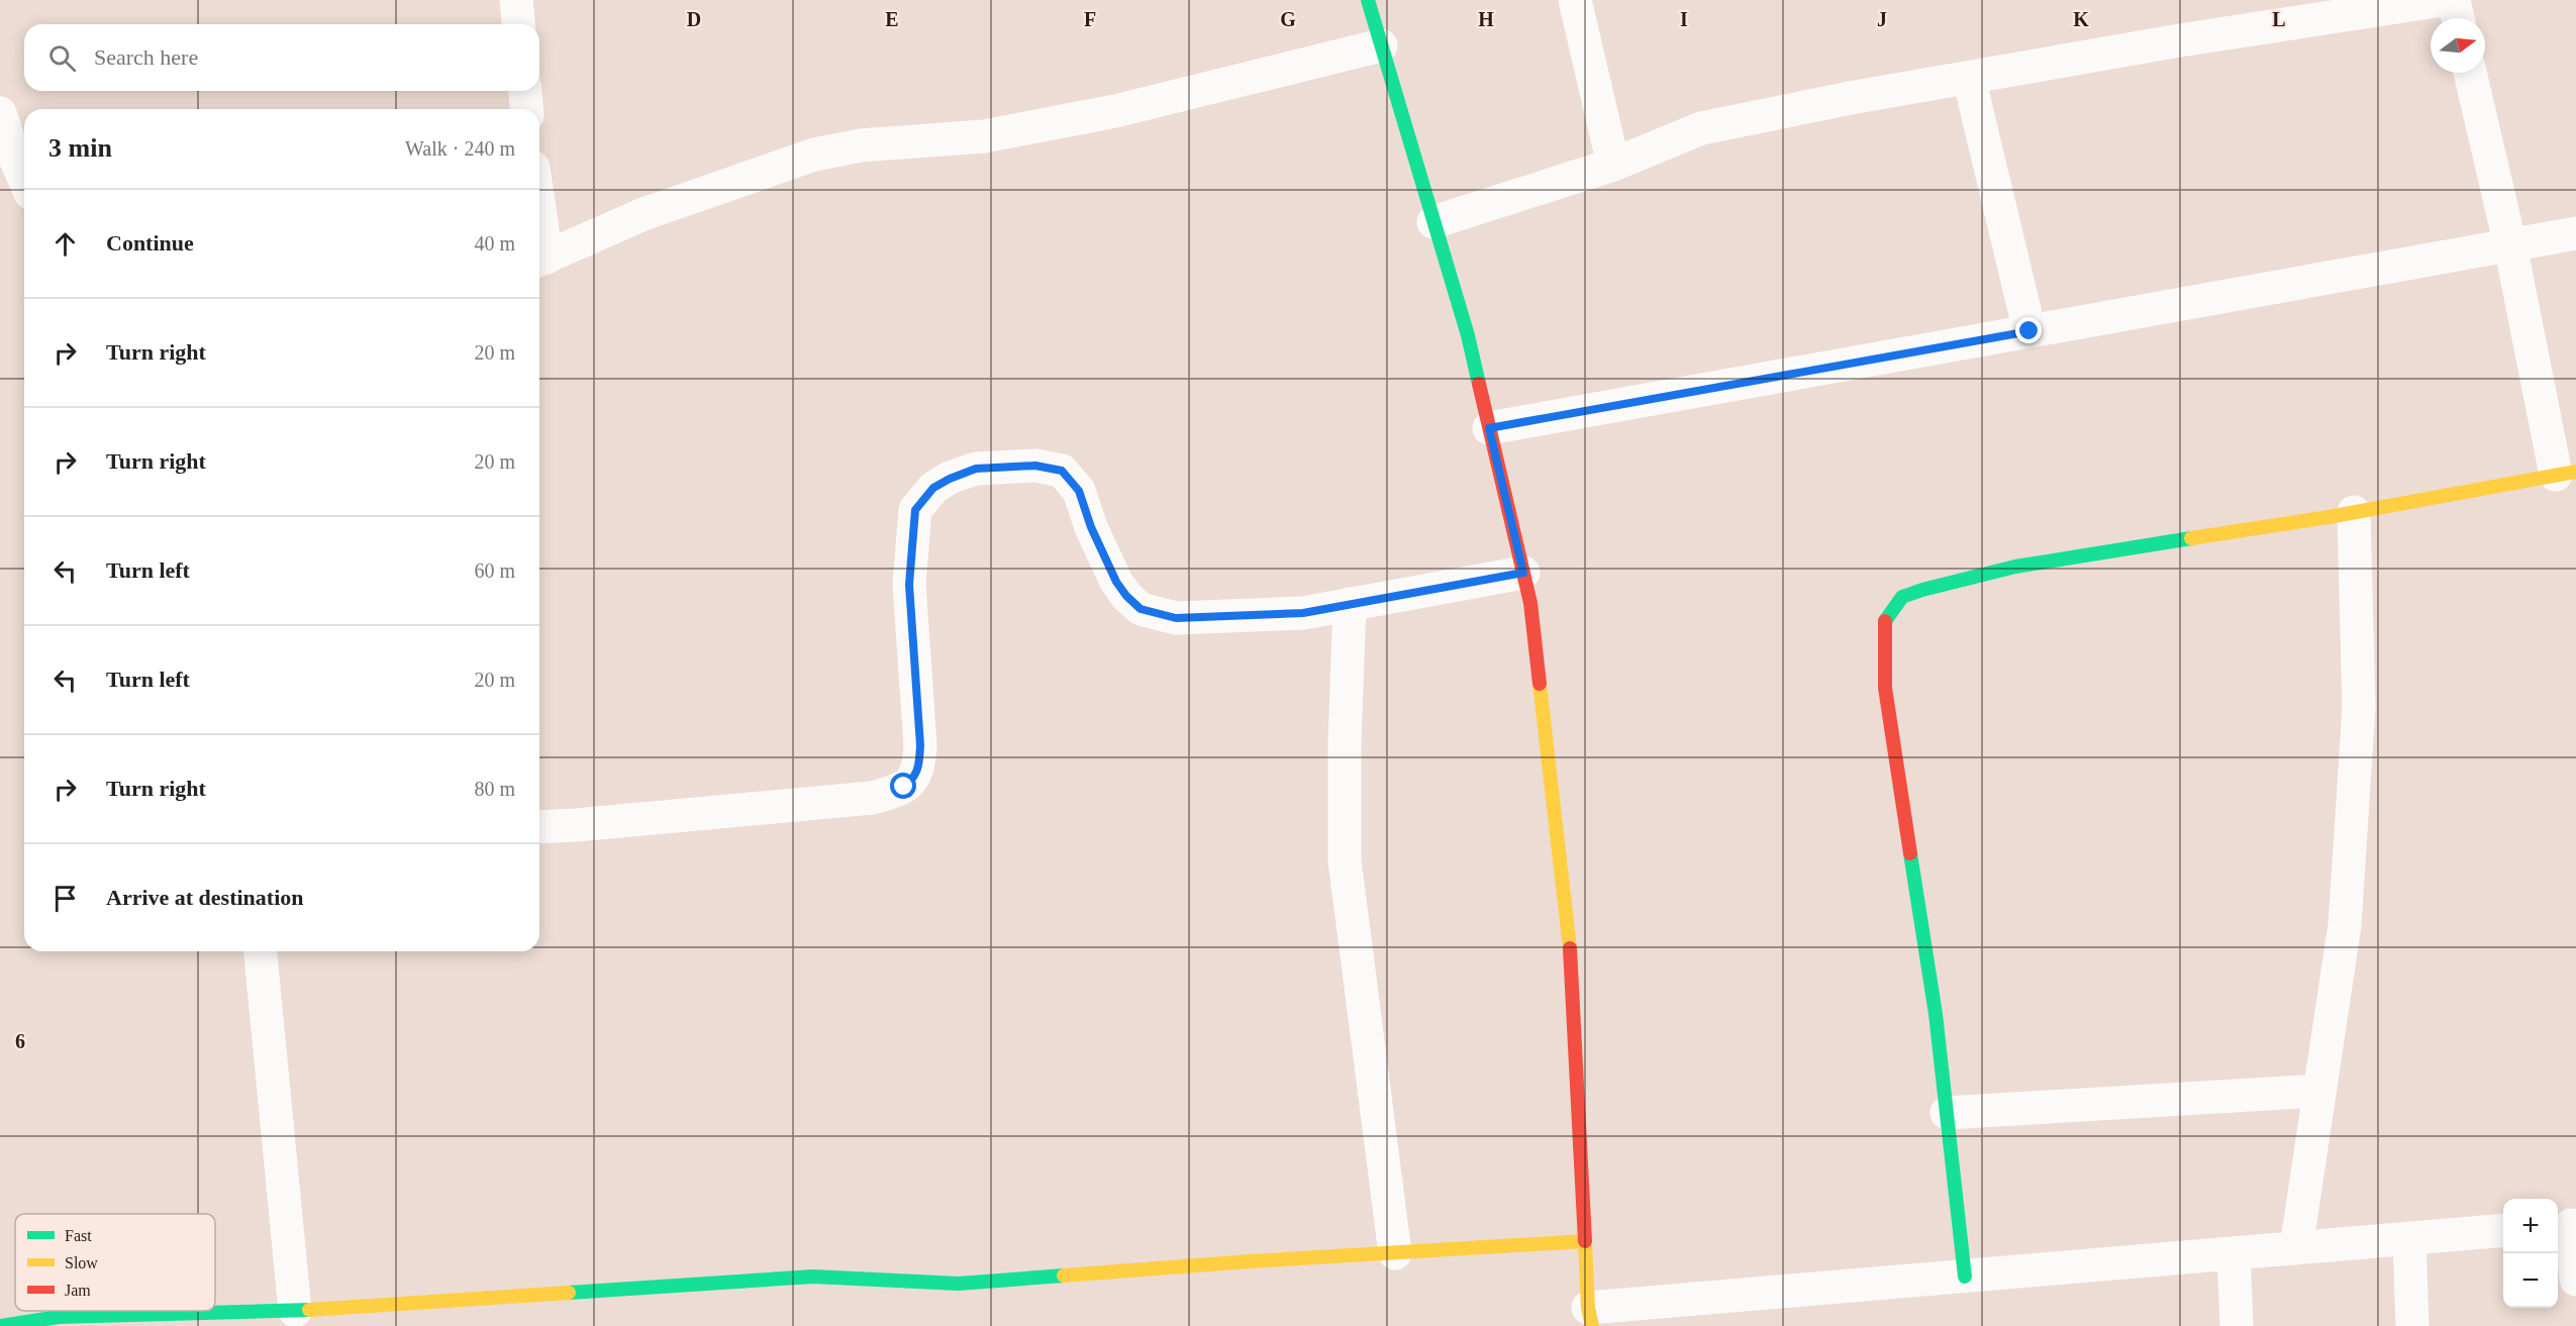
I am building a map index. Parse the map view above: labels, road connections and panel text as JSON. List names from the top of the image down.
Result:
{
  "legend": ["Fast", "Slow", "Jam"],
  "north": "right",
  "page": {
    "search": "Search here",
    "heading": ["3 min", "Walk · 240 m"],
    "list": [
      ["Continue", "40 m"],
      ["Turn right", "20 m"],
      ["Turn right", "20 m"],
      ["Turn left", "60 m"],
      ["Turn left", "20 m"],
      ["Turn right", "80 m"],
      "Arrive at destination"
    ],
    "map_buttons": ["+", "−"]
  },
  "grid": {
    "columns": [
      "D",
      "E",
      "F",
      "G",
      "H",
      "I",
      "J",
      "K",
      "L"
    ],
    "rows": ["6"]
  }
}
